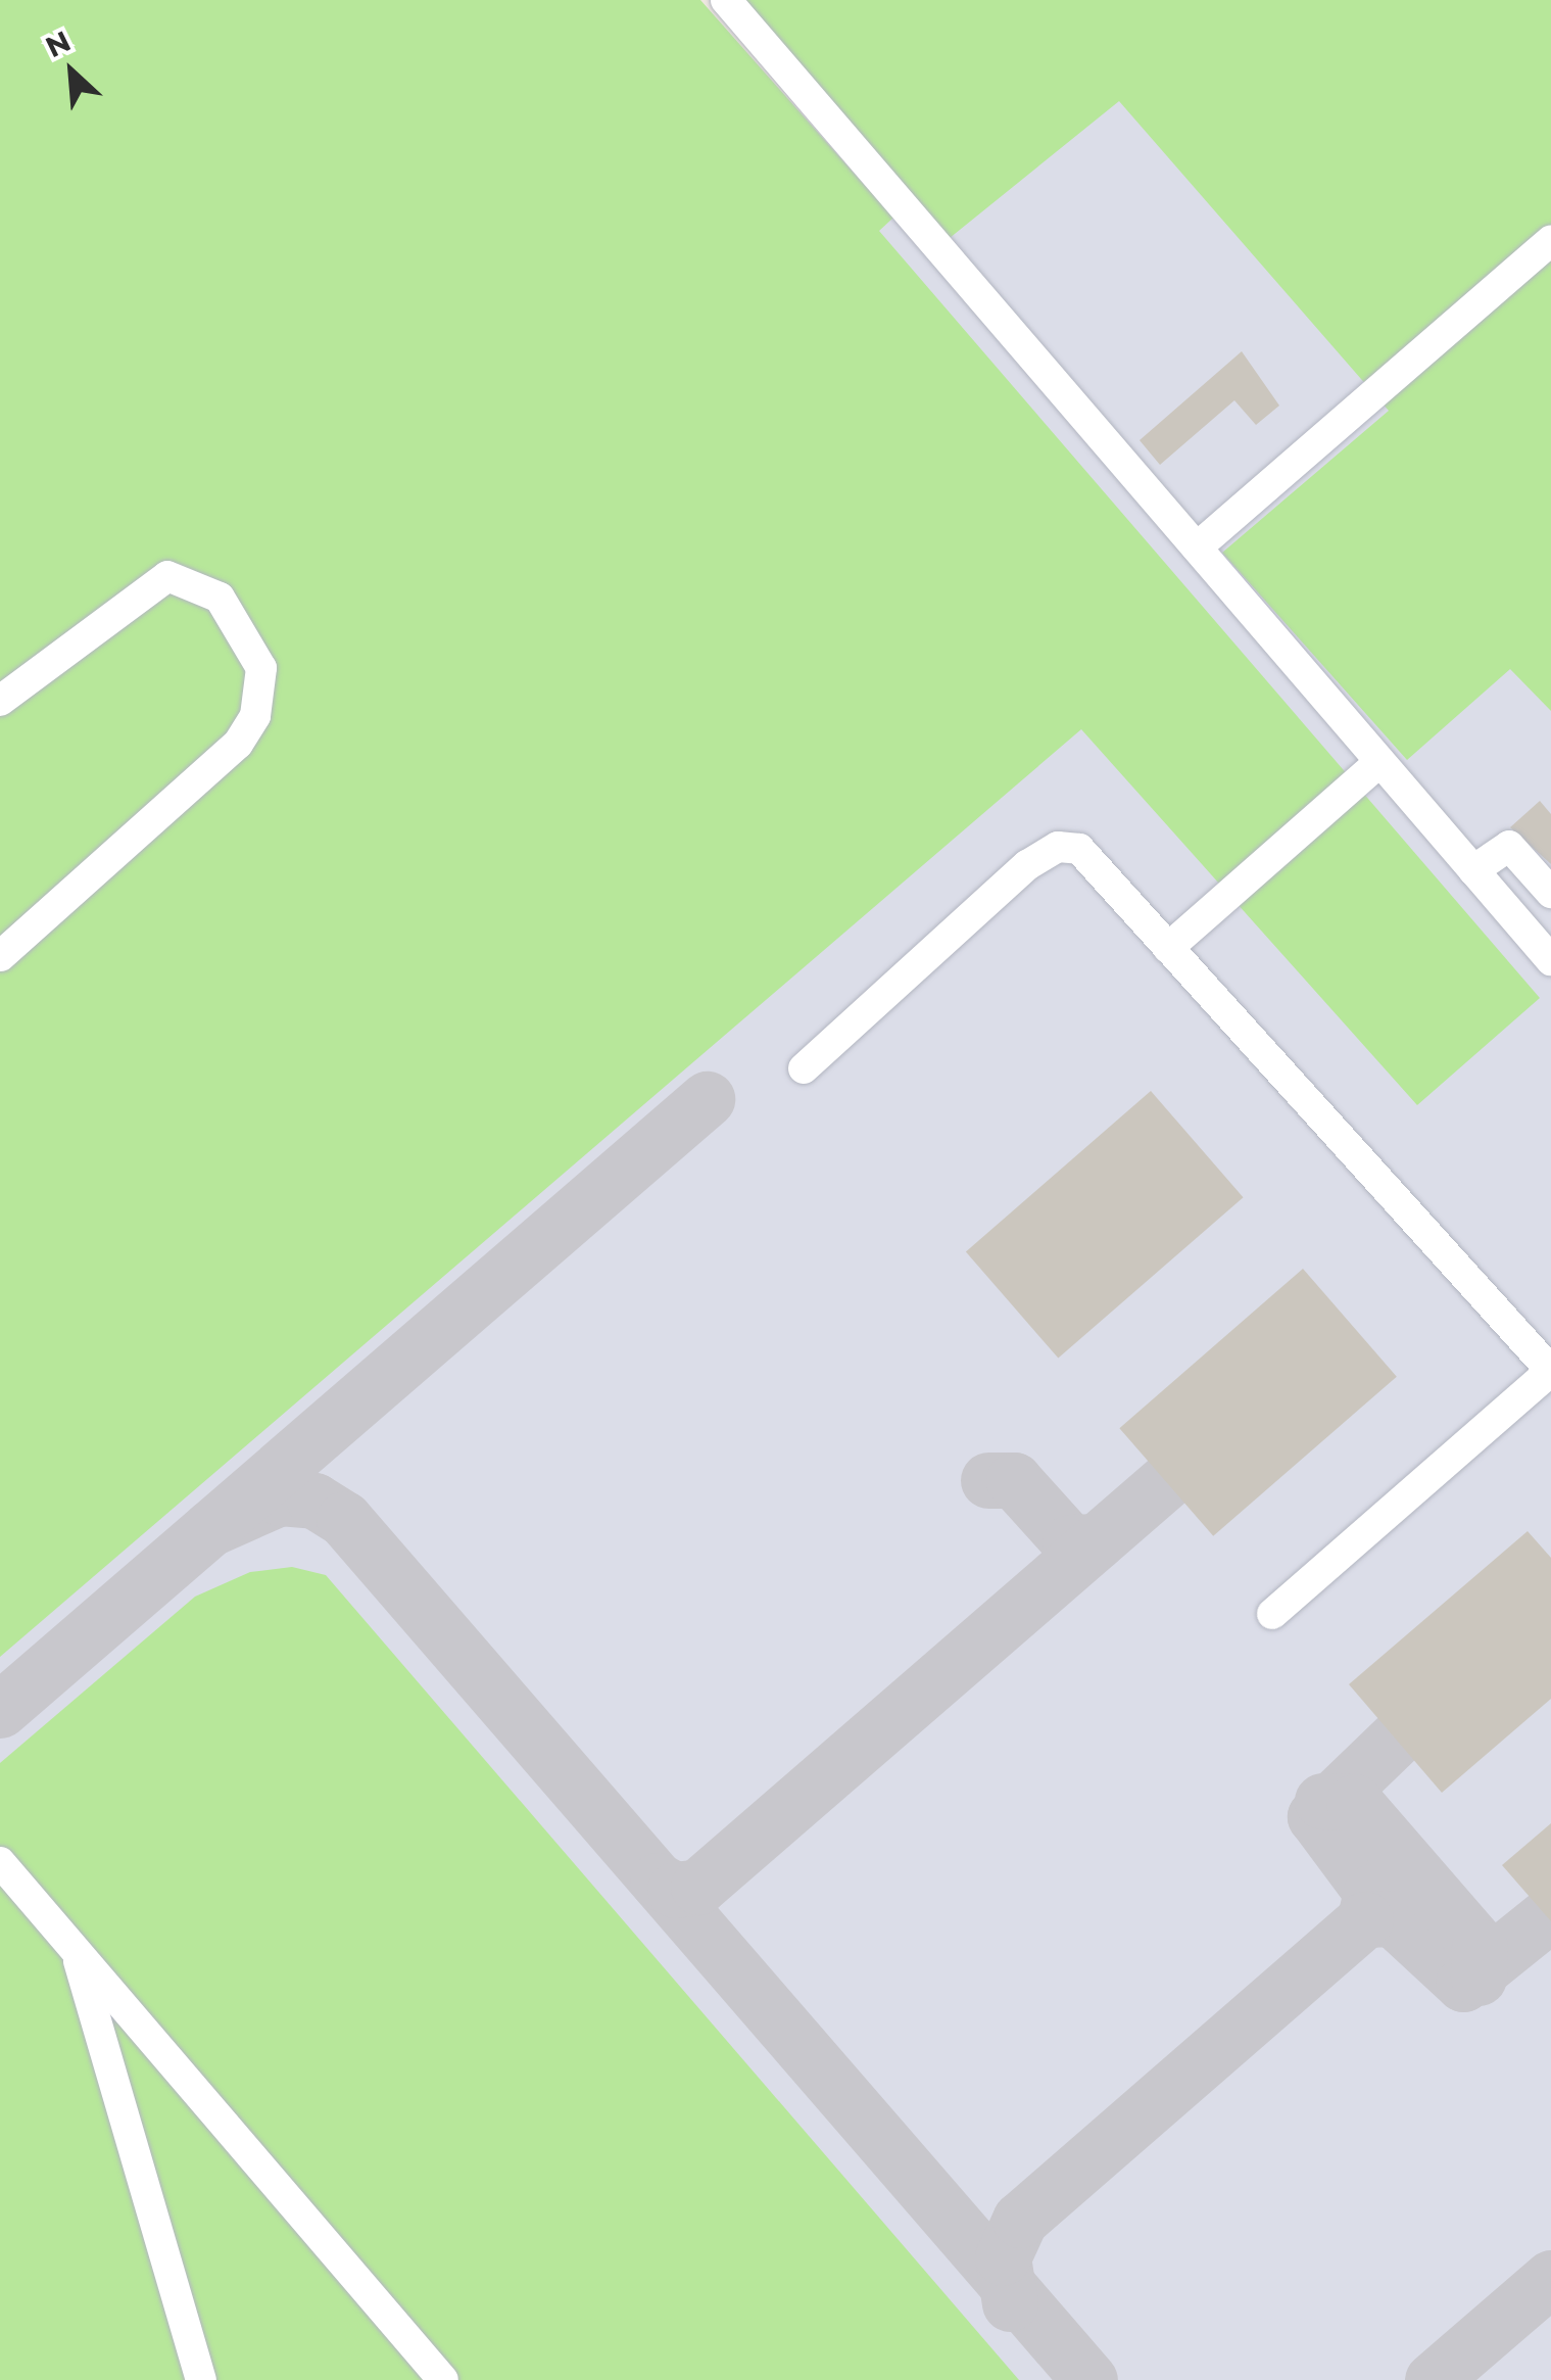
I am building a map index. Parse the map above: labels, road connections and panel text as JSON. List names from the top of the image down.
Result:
{
  "north": "top left"
}
